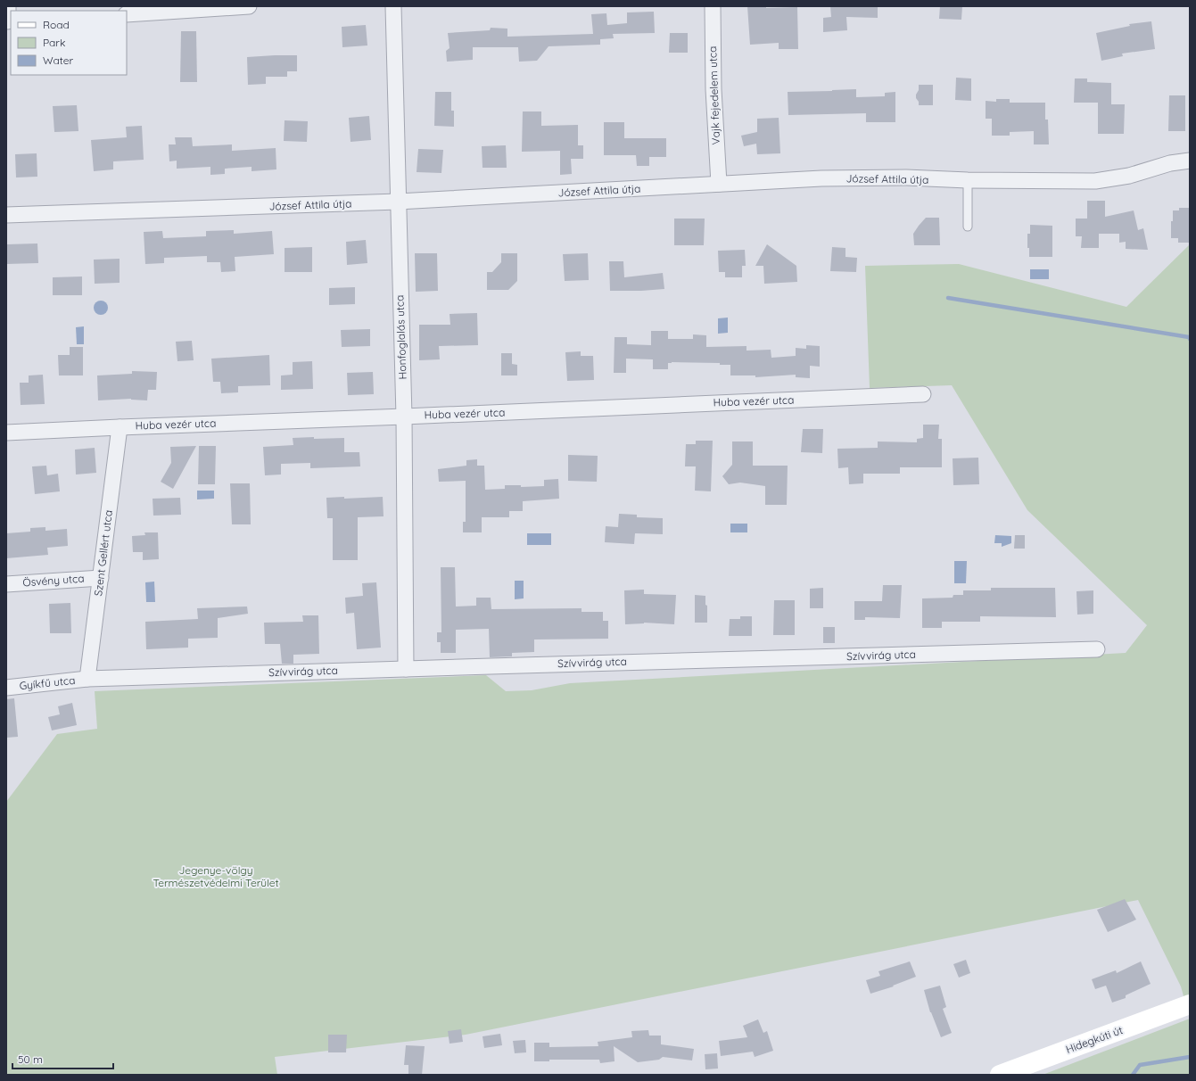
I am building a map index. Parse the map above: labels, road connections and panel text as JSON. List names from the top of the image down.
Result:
{
  "streets": {
    "main road": ["Hidegkúti út"],
    "street": [
      "Vajk fejedelem utca",
      "József Attila útja",
      "Honfoglalás utca",
      "Huba vezér utca",
      "Szent Gellért utca",
      "Ösvény utca",
      "Szívvirág utca",
      "Gyíkfű utca"
    ]
  },
  "crossings": [
    ["Vajk fejedelem utca", "József Attila útja"],
    ["József Attila útja", "Honfoglalás utca"],
    ["Honfoglalás utca", "Huba vezér utca"],
    ["Honfoglalás utca", "Szívvirág utca"],
    ["Huba vezér utca", "Szent Gellért utca"],
    ["Szent Gellért utca", "Ösvény utca"],
    ["Szent Gellért utca", "Szívvirág utca"],
    ["Szent Gellért utca", "Gyíkfű utca"],
    ["Szívvirág utca", "Gyíkfű utca"]
  ],
  "parks": ["Jegenye-völgy Természetvédelmi Terület"],
  "legend": ["Road", "Park", "Water"],
  "scale_bar": "50 m"
}
